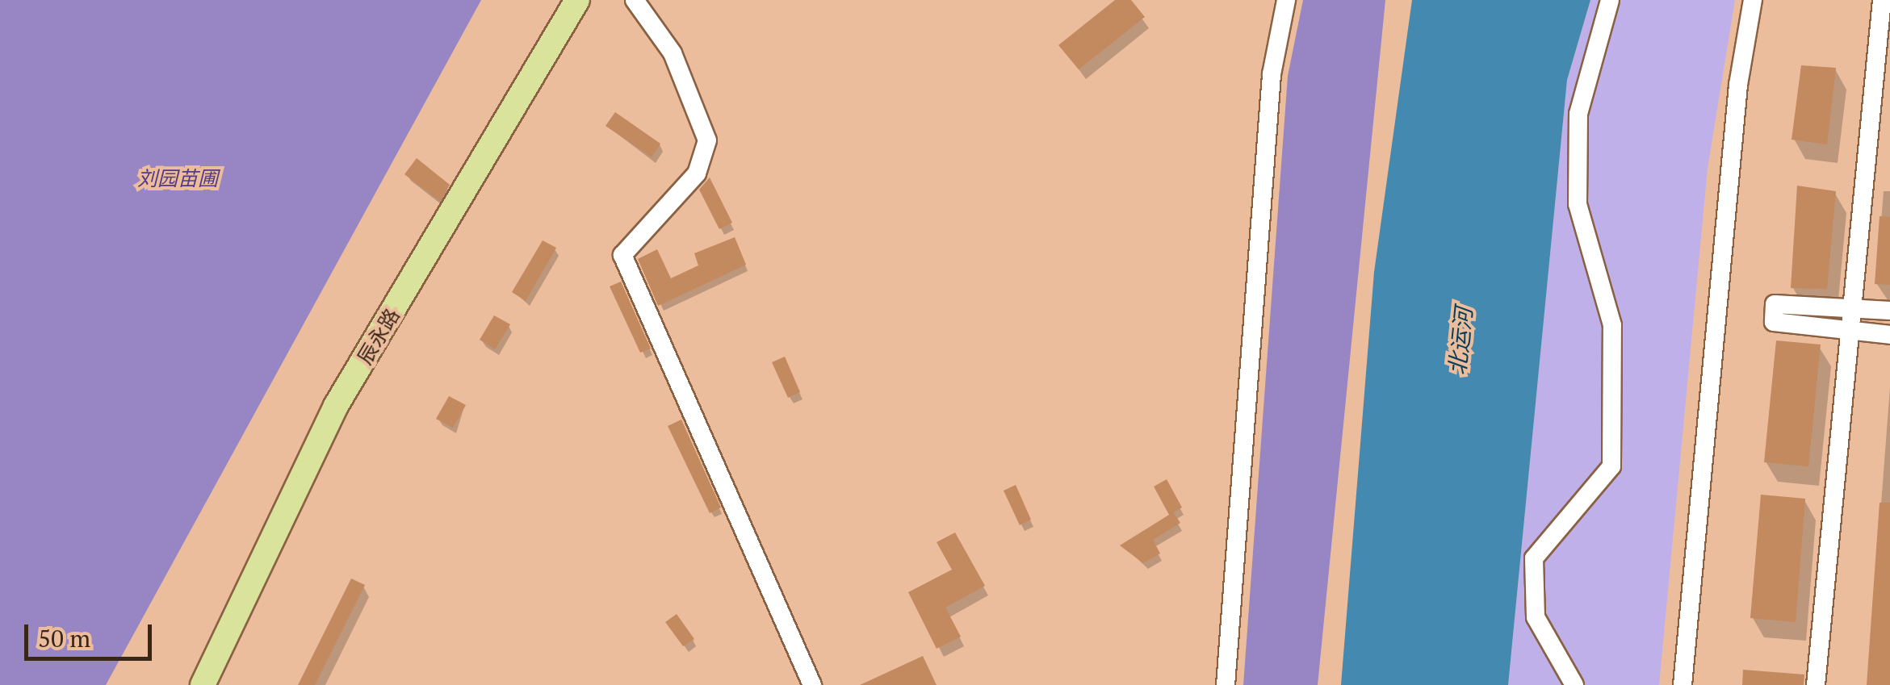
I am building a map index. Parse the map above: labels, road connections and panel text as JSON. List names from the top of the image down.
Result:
{
  "streets": {
    "main road": ["辰永路"]
  },
  "water": ["北运河"],
  "parks": ["刘园苗圃"],
  "scale_bar": "50 m"
}
